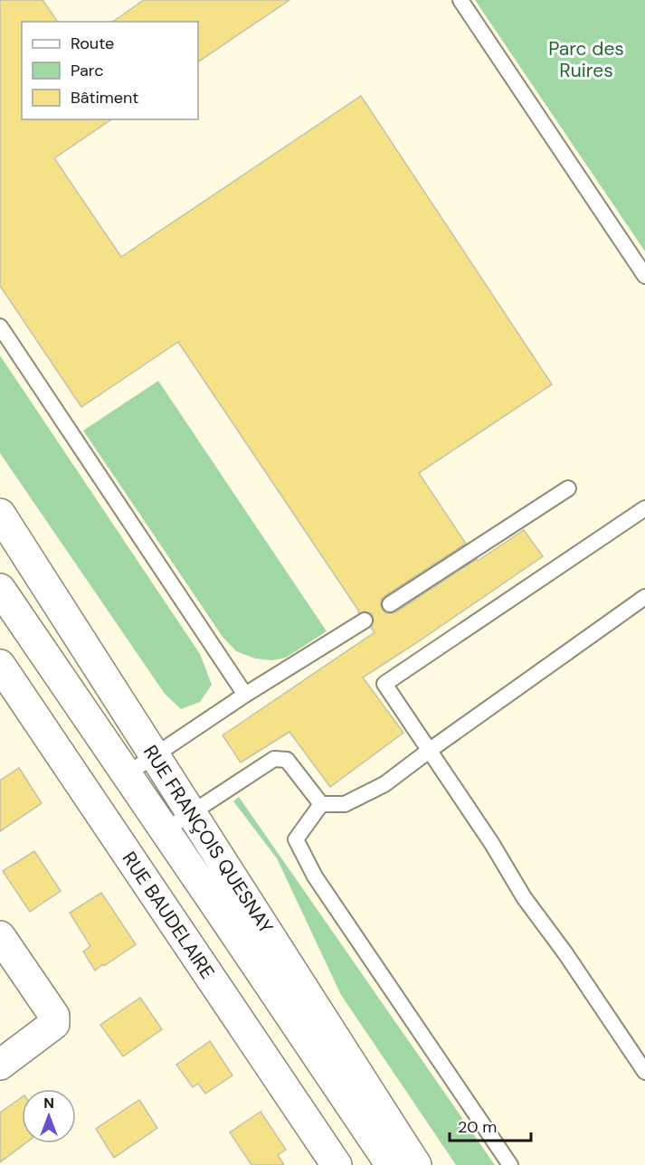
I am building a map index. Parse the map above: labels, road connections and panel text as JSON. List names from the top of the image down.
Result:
{
  "streets": {
    "street": ["RUE FRANÇOIS QUESNAY", "RUE BAUDELAIRE"]
  },
  "parks": ["Parc des Ruires"],
  "legend": ["Route", "Parc", "Bâtiment"],
  "scale_bar": "20 m",
  "north": "top"
}
